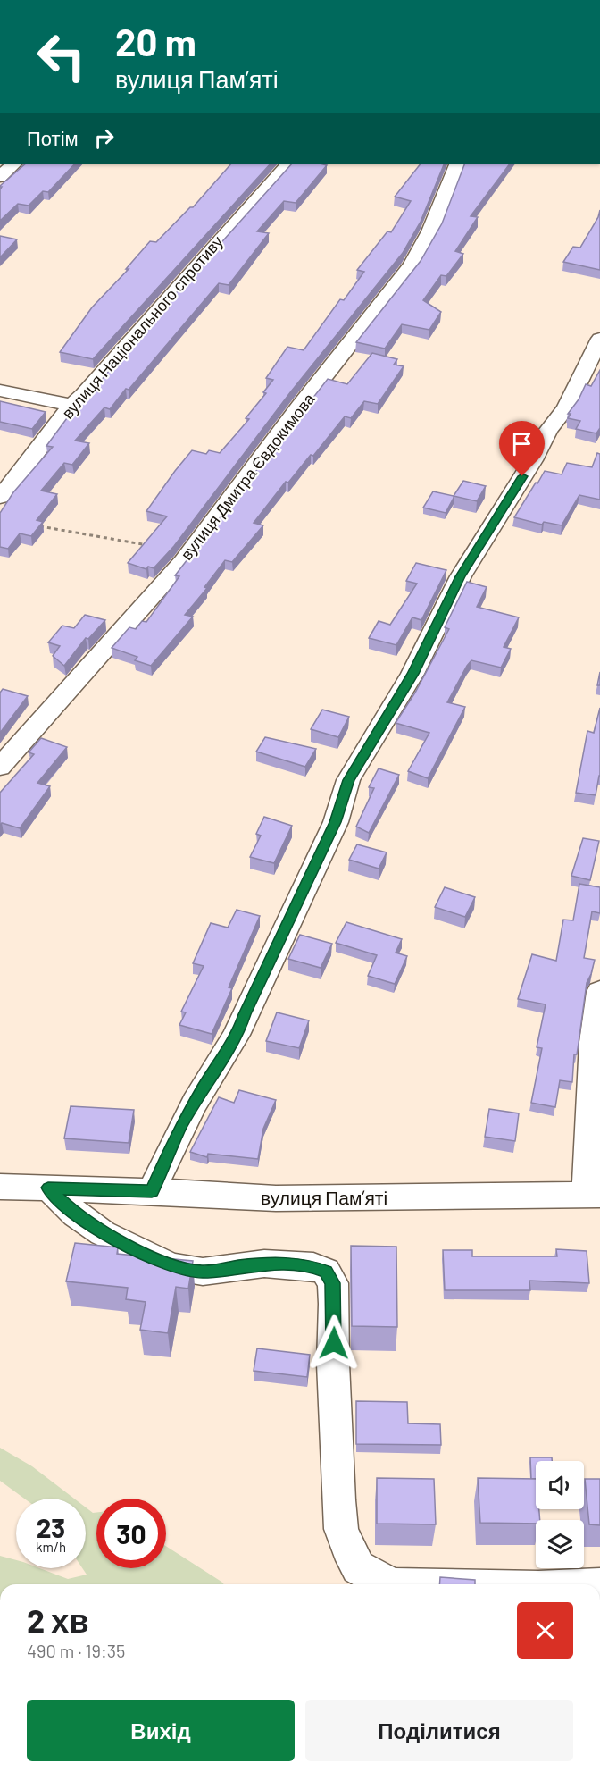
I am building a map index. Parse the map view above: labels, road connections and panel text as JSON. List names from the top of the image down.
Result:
{
  "streets": {
    "street": ["вулиця Національного спротиву", "вулиця Дмитра Євдокимова", "вулиця Памʼяті"]
  },
  "page": {
    "turn": ["20 m", "вулиця Памʼяті"],
    "then": "Потім",
    "speed": "23 km/h",
    "limit": "30",
    "heading": ["2 хв", "490 m · 19:35"],
    "buttons": ["Вихід", "Поділитися"]
  }
}
